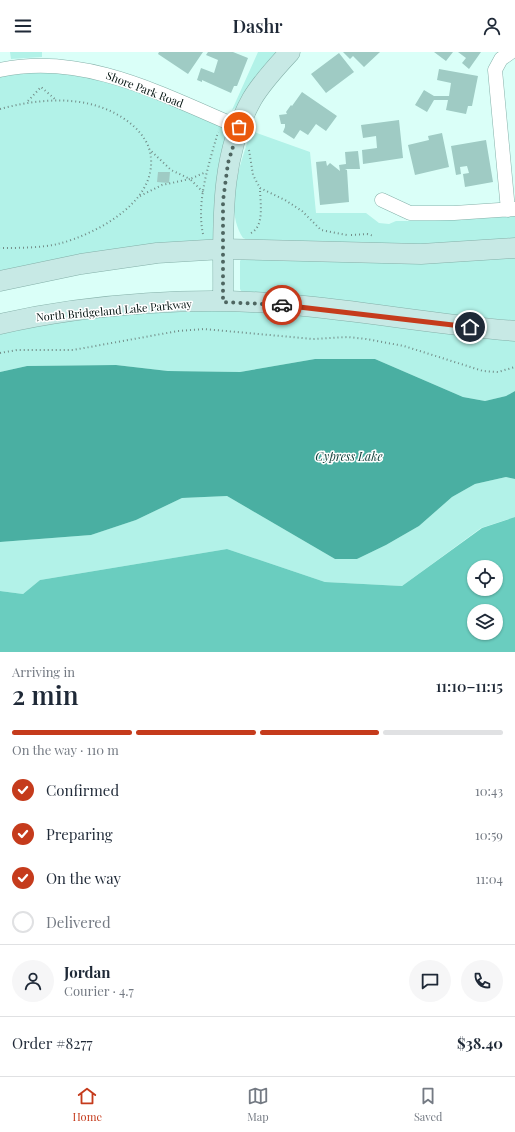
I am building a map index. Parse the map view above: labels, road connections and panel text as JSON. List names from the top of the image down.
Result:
{
  "streets": {
    "main road": ["North Bridgeland Lake Parkway"],
    "street": ["Shore Park Road"]
  },
  "water": ["Cypress Lake"],
  "page": {
    "header": "Dashr",
    "heading": ["2 min", "Arriving in", "11:10–11:15"],
    "panel": [
      "Jordan",
      "Courier · 4.7",
      "Order #8277",
      "$38.40"
    ],
    "bar": "On the way · 110 m",
    "list": [
      ["Confirmed", "10:43"],
      ["Preparing", "10:59"],
      ["On the way", "11:04"],
      "Delivered"
    ],
    "tabs": ["Home", "Map", "Saved"]
  }
}
